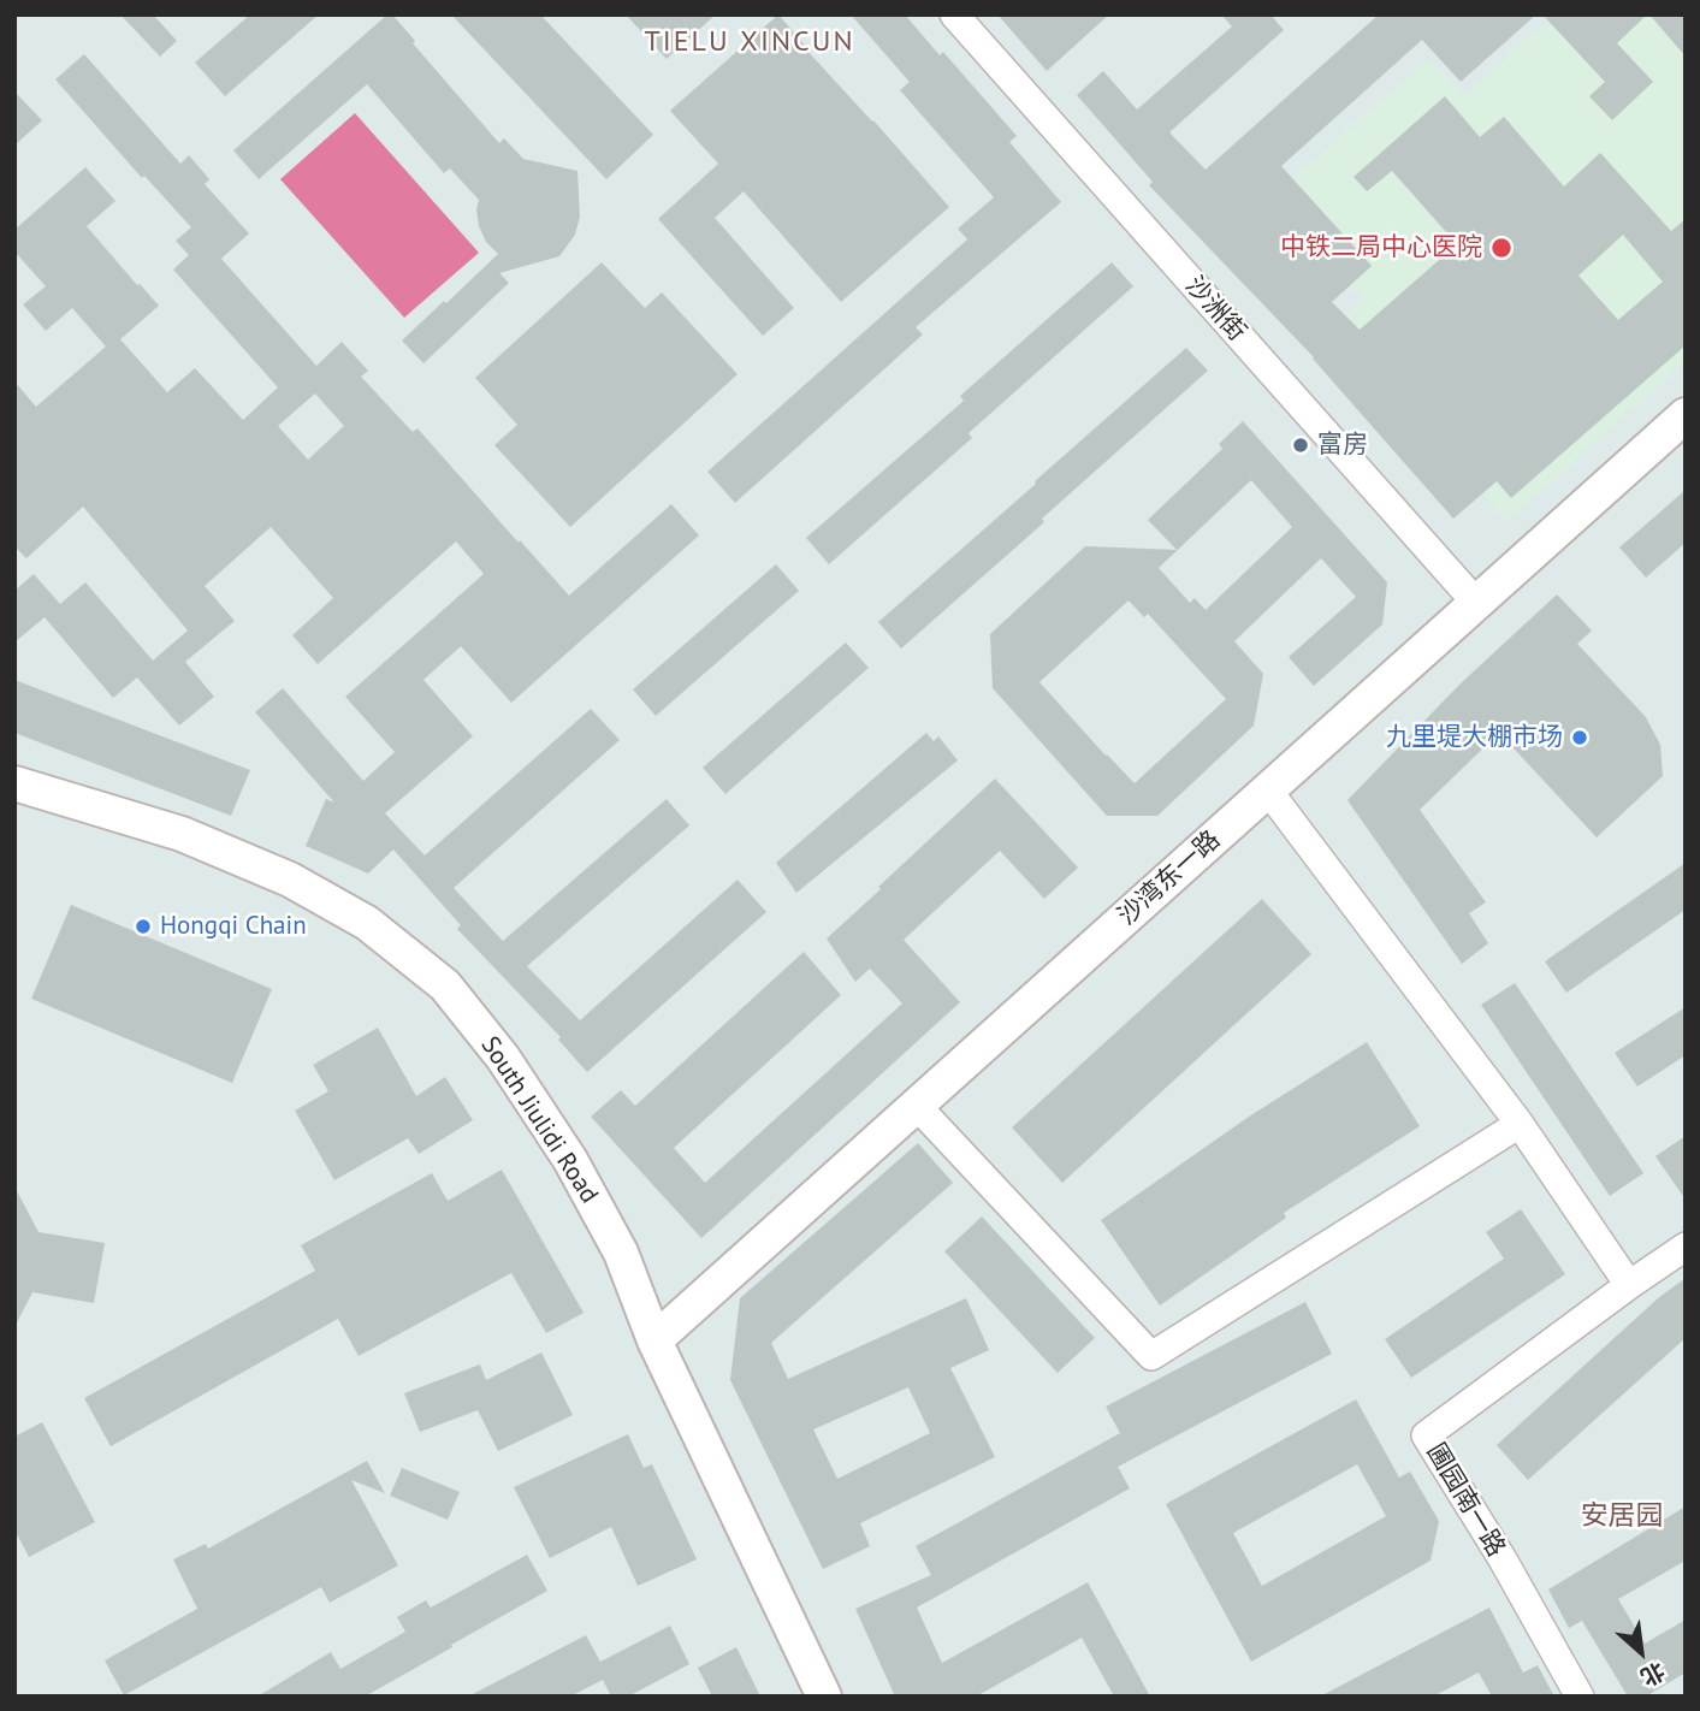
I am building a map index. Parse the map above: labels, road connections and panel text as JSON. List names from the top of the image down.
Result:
{
  "streets": {
    "street": [
      "沙洲街",
      "沙湾东一路",
      "South Jiulidi Road",
      "圃园南一路"
    ]
  },
  "crossings": [
    ["沙洲街", "沙湾东一路"],
    ["沙湾东一路", "South Jiulidi Road"]
  ],
  "districts": ["TIELU XINCUN", "安居园"],
  "places": [
    "中铁二局中心医院",
    "富房",
    "九里堤大棚市场",
    "Hongqi Chain"
  ],
  "north": "bottom right"
}
